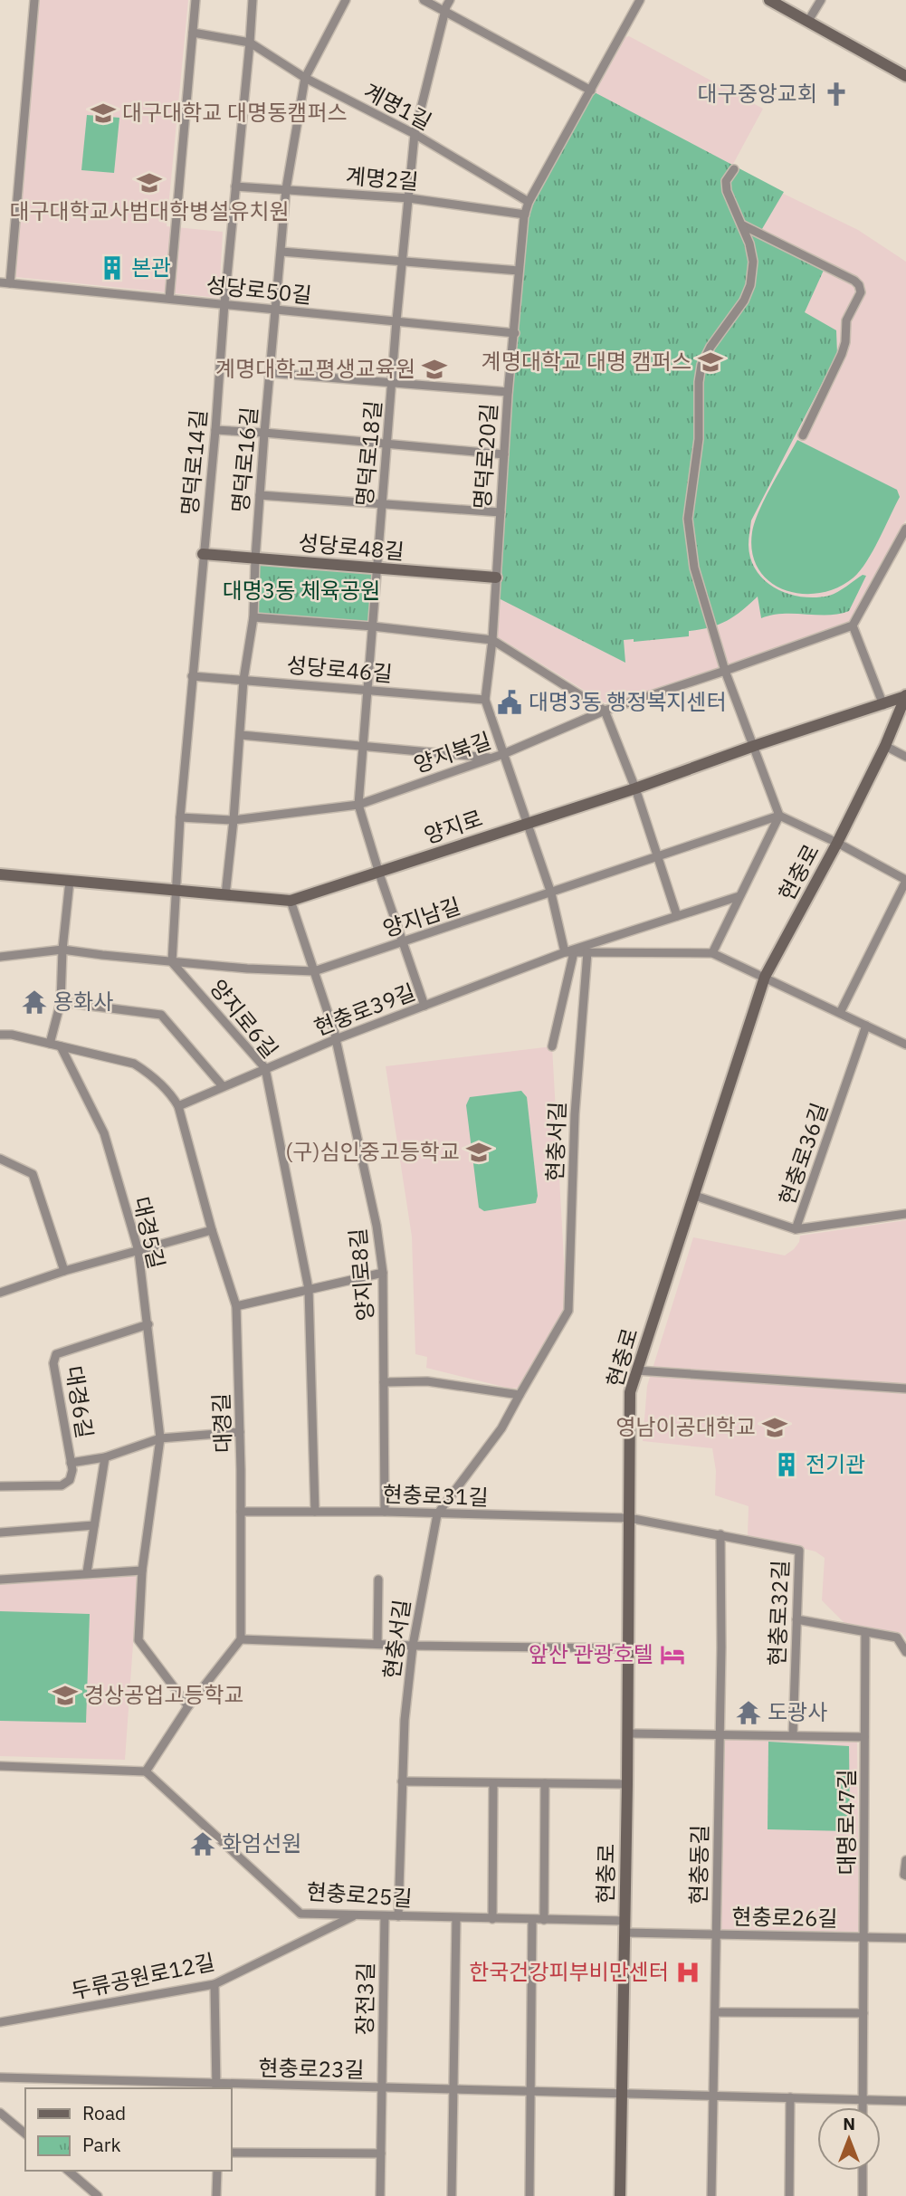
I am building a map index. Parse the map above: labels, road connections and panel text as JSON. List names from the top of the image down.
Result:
{
  "streets": {
    "main road": ["성당로48길", "양지로", "현충로"],
    "street": [
      "계명1길",
      "계명2길",
      "성당로50길",
      "명덕로18길",
      "명덕로20길",
      "명덕로16길",
      "명덕로14길",
      "성당로46길",
      "양지북길",
      "양지남길",
      "현충로39길",
      "양지로6길",
      "현충서길",
      "현충로36길",
      "대경5길",
      "양지로8길",
      "대경6길",
      "대경길",
      "현충로31길",
      "현충로32길",
      "대명로47길",
      "현충동길",
      "현충로25길",
      "현충로26길",
      "두류공원로12길",
      "장전3길",
      "현충로23길"
    ]
  },
  "crossings": [
    ["계명1길", "명덕로18길"],
    ["계명1길", "명덕로20길"],
    ["계명1길", "명덕로16길"],
    ["계명1길", "명덕로14길"],
    ["계명2길", "명덕로18길"],
    ["계명2길", "명덕로20길"],
    ["계명2길", "명덕로16길"],
    ["계명2길", "명덕로14길"],
    ["성당로50길", "명덕로18길"],
    ["성당로50길", "명덕로20길"],
    ["성당로50길", "명덕로16길"],
    ["성당로50길", "명덕로14길"],
    ["명덕로18길", "성당로48길"],
    ["명덕로18길", "성당로46길"],
    ["명덕로18길", "양지북길"],
    ["명덕로18길", "양지로"],
    ["명덕로18길", "양지남길"],
    ["명덕로18길", "현충로39길"],
    ["명덕로20길", "성당로48길"],
    ["명덕로20길", "성당로46길"],
    ["명덕로20길", "양지북길"],
    ["명덕로20길", "양지로"],
    ["명덕로20길", "양지남길"],
    ["명덕로20길", "현충로39길"],
    ["명덕로16길", "성당로48길"],
    ["명덕로16길", "성당로46길"],
    ["명덕로16길", "양지북길"],
    ["명덕로16길", "양지로"],
    ["명덕로14길", "성당로48길"],
    ["명덕로14길", "성당로46길"],
    ["명덕로14길", "양지북길"],
    ["명덕로14길", "양지로"],
    ["양지로", "현충로"],
    ["양지로", "양지로8길"],
    ["현충로", "현충로39길"],
    ["현충로", "현충로36길"],
    ["현충로", "현충로31길"],
    ["현충로", "현충로32길"],
    ["현충로", "현충로25길"],
    ["현충로", "현충로26길"],
    ["현충로", "현충로23길"],
    ["양지남길", "양지로6길"],
    ["양지남길", "양지로8길"],
    ["현충로39길", "양지로6길"],
    ["현충로39길", "현충서길"],
    ["현충로39길", "현충로36길"],
    ["현충로39길", "양지로8길"],
    ["현충로39길", "대경길"],
    ["양지로6길", "현충로31길"],
    ["현충서길", "현충로31길"],
    ["현충서길", "현충로25길"],
    ["대경5길", "대경6길"],
    ["대경5길", "대경길"],
    ["양지로8길", "현충로31길"],
    ["대경길", "현충로31길"],
    ["현충로31길", "현충로32길"],
    ["현충로32길", "현충동길"],
    ["대명로47길", "현충로26길"],
    ["대명로47길", "현충로23길"],
    ["현충동길", "현충로26길"],
    ["현충동길", "현충로23길"],
    ["현충로25길", "현충로26길"],
    ["현충로25길", "두류공원로12길"],
    ["현충로25길", "장전3길"],
    ["장전3길", "현충로23길"]
  ],
  "parks": ["대명3동 체육공원"],
  "places": {
    "church": ["대구중앙교회"],
    "school or university": [
      "대구대학교 대명동캠퍼스",
      "대구대학교사범대학병설유치원",
      "계명대학교 대명 캠퍼스",
      "계명대학교평생교육원",
      "(구)심인중고등학교",
      "영남이공대학교",
      "경상공업고등학교"
    ],
    "building": ["본관", "전기관"],
    "public building": ["대명3동 행정복지센터"],
    "temple": ["용화사", "도광사", "화엄선원"],
    "hotel": ["앞산 관광호텔"],
    "hospital": ["한국건강피부비만센터"]
  },
  "legend": ["Road", "Park"],
  "north": "top"
}
